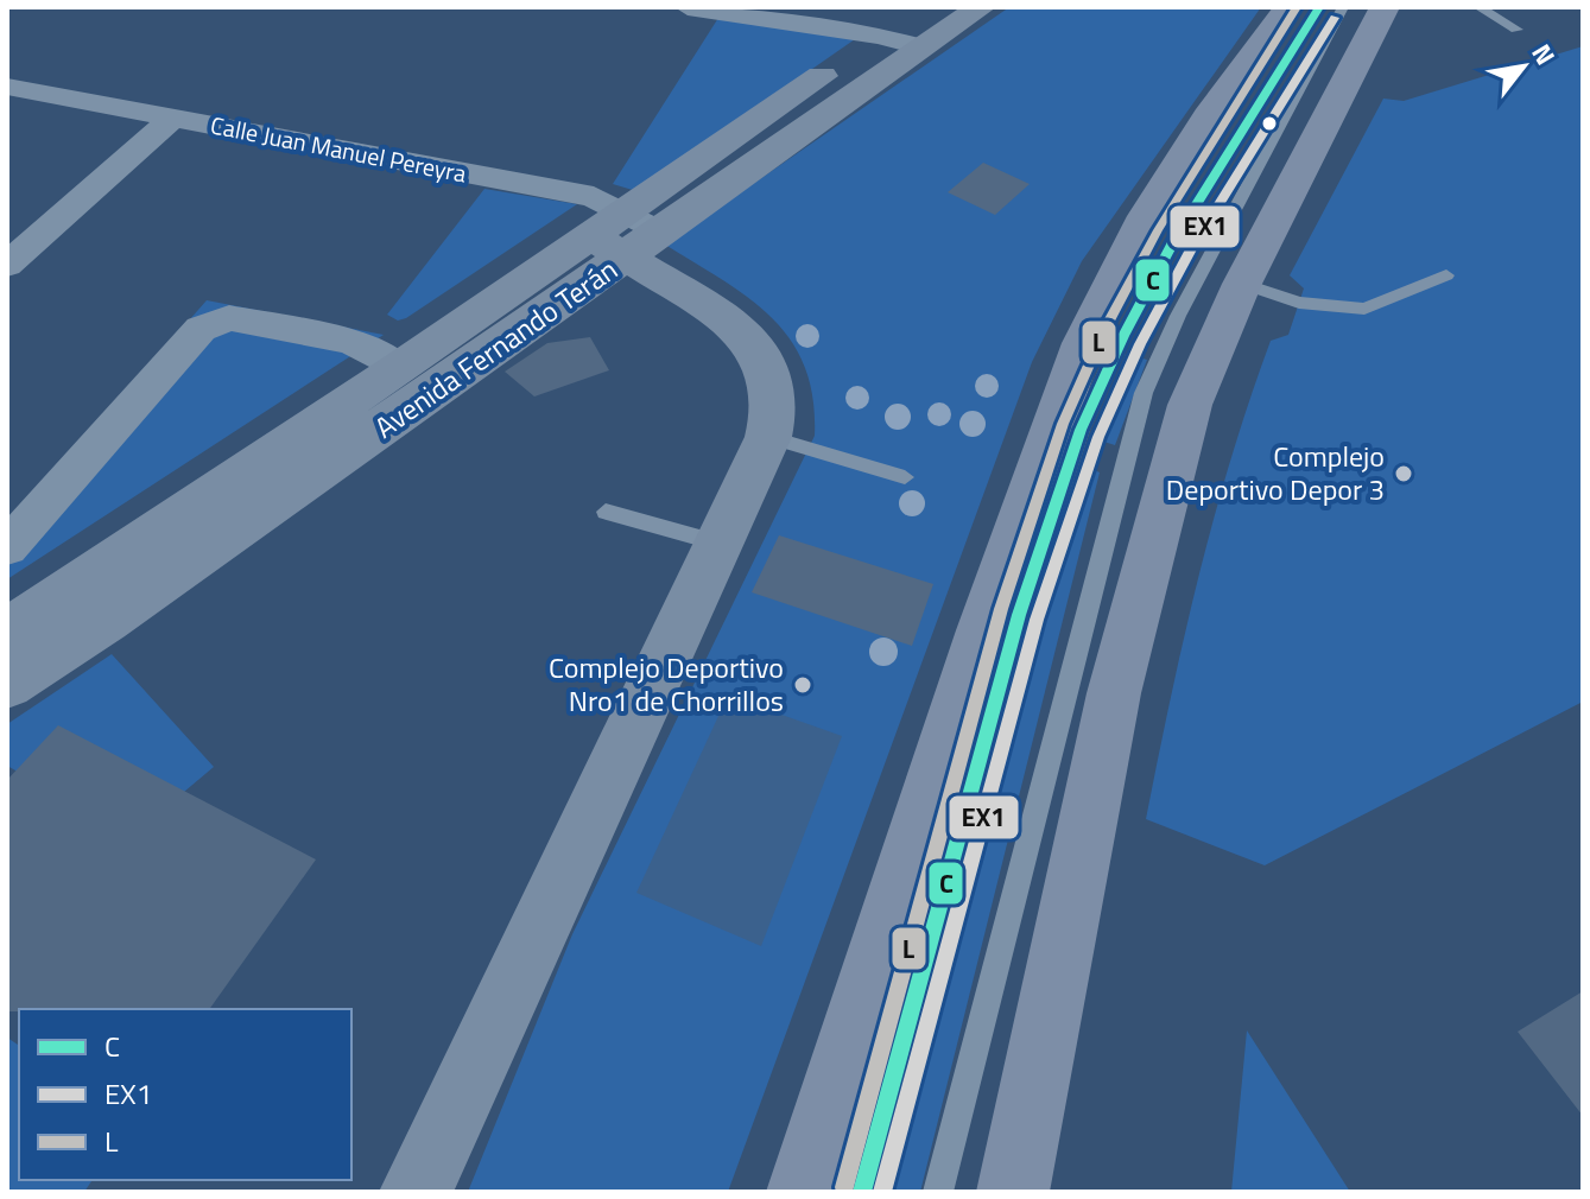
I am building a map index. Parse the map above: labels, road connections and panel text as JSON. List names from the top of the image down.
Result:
{
  "streets": {
    "main road": ["Avenida Fernando Terán"],
    "street": ["Calle Juan Manuel Pereyra"]
  },
  "crossings": [
    ["Calle Juan Manuel Pereyra", "Avenida Fernando Terán"]
  ],
  "places": ["Complejo Deportivo Depor 3", "Complejo Deportivo Nro1 de Chorrillos"],
  "lines": ["transit line C", "transit line L", "transit line EX1"],
  "legend": ["C", "EX1", "L"],
  "north": "top right"
}
